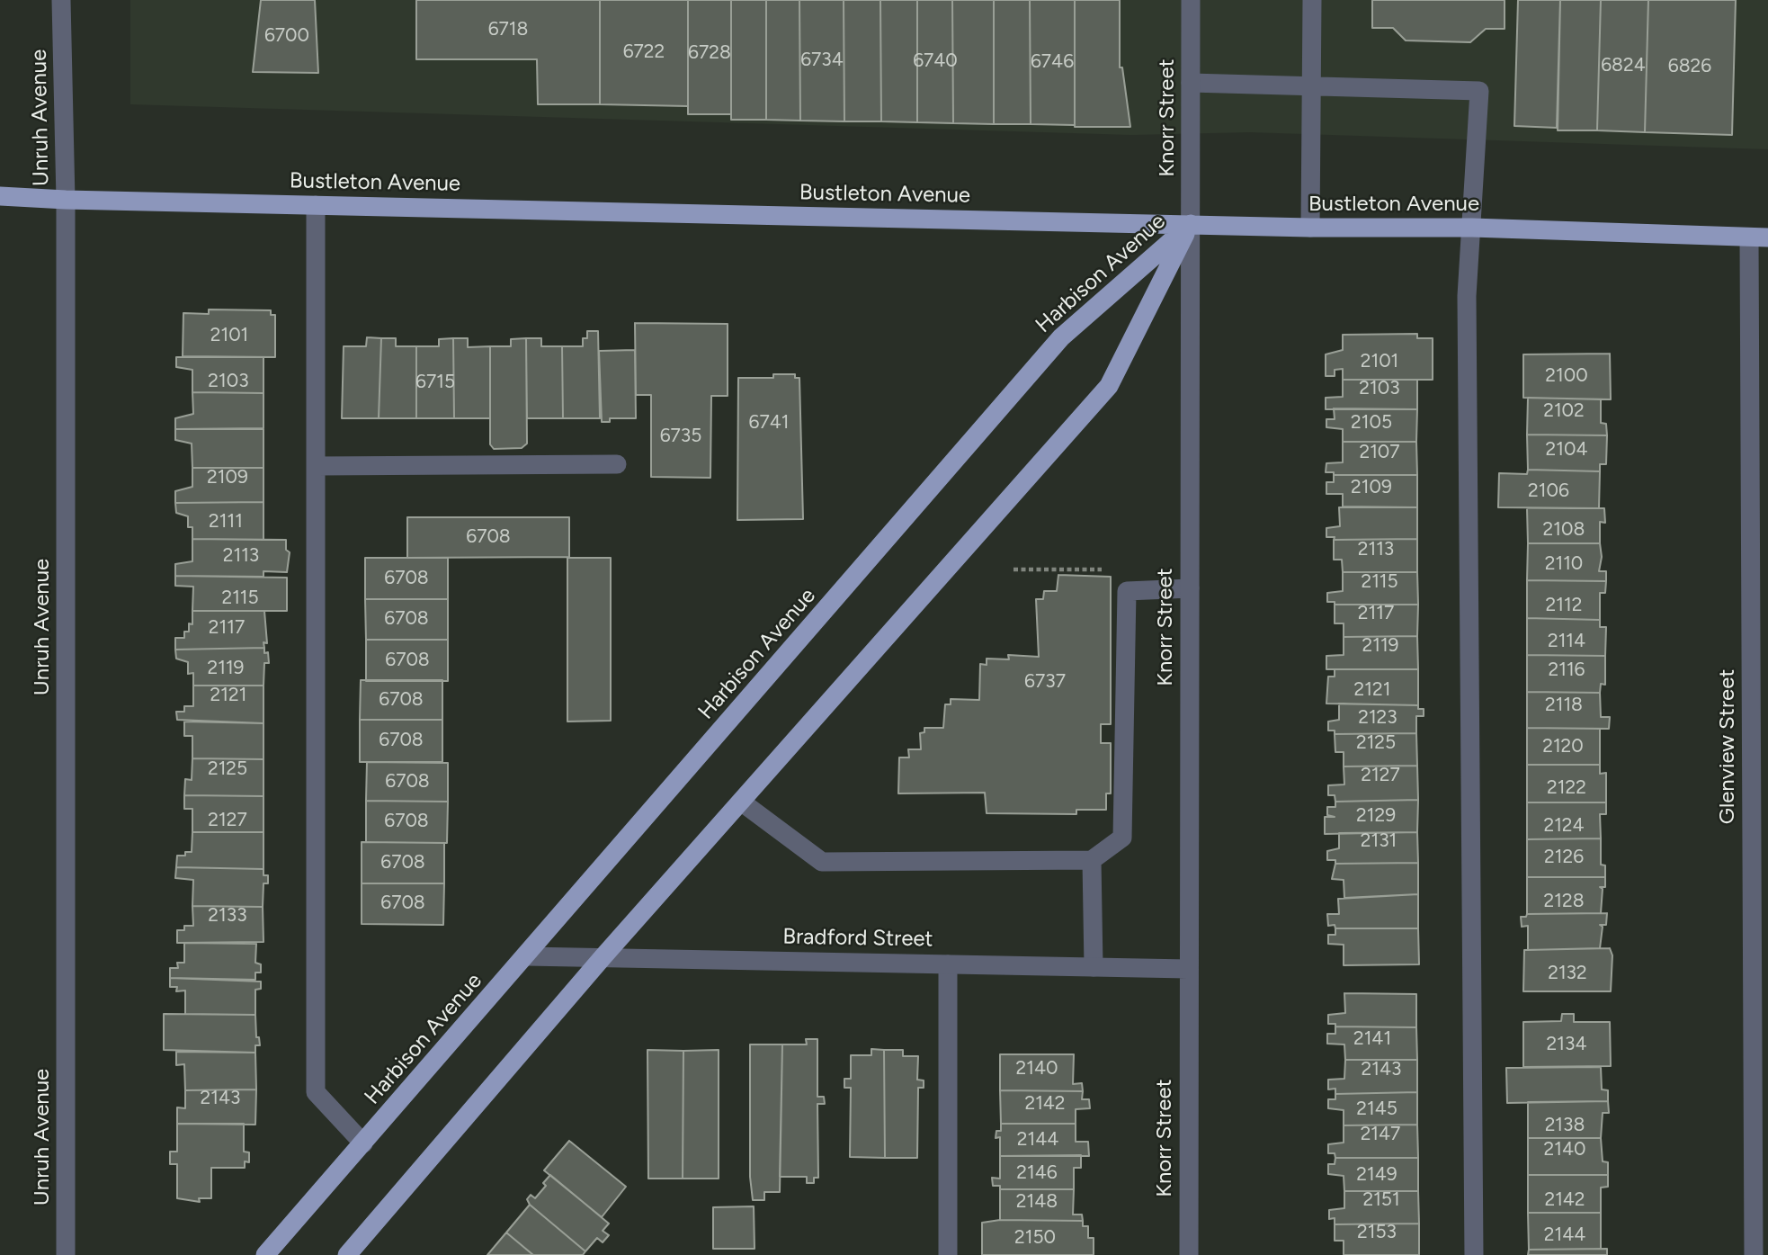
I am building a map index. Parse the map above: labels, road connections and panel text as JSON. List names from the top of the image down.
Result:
{
  "streets": {
    "main road": ["Bustleton Avenue", "Harbison Avenue"],
    "street": [
      "Unruh Avenue",
      "Knorr Street",
      "Glenview Street",
      "Bradford Street"
    ]
  },
  "crossings": [
    ["Unruh Avenue", "Bustleton Avenue"],
    ["Knorr Street", "Bustleton Avenue"],
    ["Knorr Street", "Harbison Avenue"],
    ["Knorr Street", "Bradford Street"],
    ["Bustleton Avenue", "Harbison Avenue"],
    ["Bustleton Avenue", "Glenview Street"],
    ["Harbison Avenue", "Bradford Street"]
  ],
  "house_numbers": [
    "6718",
    "6700",
    "6722",
    "6728",
    "6734",
    "6740",
    "6746",
    "6824",
    "6826",
    "2101",
    "2101",
    "2100",
    "2103",
    "6715",
    "2103",
    "2102",
    "6741",
    "2105",
    "6735",
    "2104",
    "2107",
    "2109",
    "2109",
    "2106",
    "2111",
    "2108",
    "6708",
    "2113",
    "2113",
    "2110",
    "6708",
    "2115",
    "2115",
    "2112",
    "2117",
    "6708",
    "2117",
    "2114",
    "2119",
    "6708",
    "2119",
    "2116",
    "6737",
    "2121",
    "2121",
    "6708",
    "2118",
    "2123",
    "6708",
    "2125",
    "2120",
    "2125",
    "2127",
    "6708",
    "2122",
    "2129",
    "2127",
    "6708",
    "2124",
    "2131",
    "2126",
    "6708",
    "2128",
    "6708",
    "2133",
    "2132",
    "2141",
    "2134",
    "2140",
    "2143",
    "2143",
    "2142",
    "2145",
    "2138",
    "2147",
    "2144",
    "2140",
    "2146",
    "2149",
    "2151",
    "2142",
    "2148",
    "2153",
    "2144",
    "2150"
  ]
}
